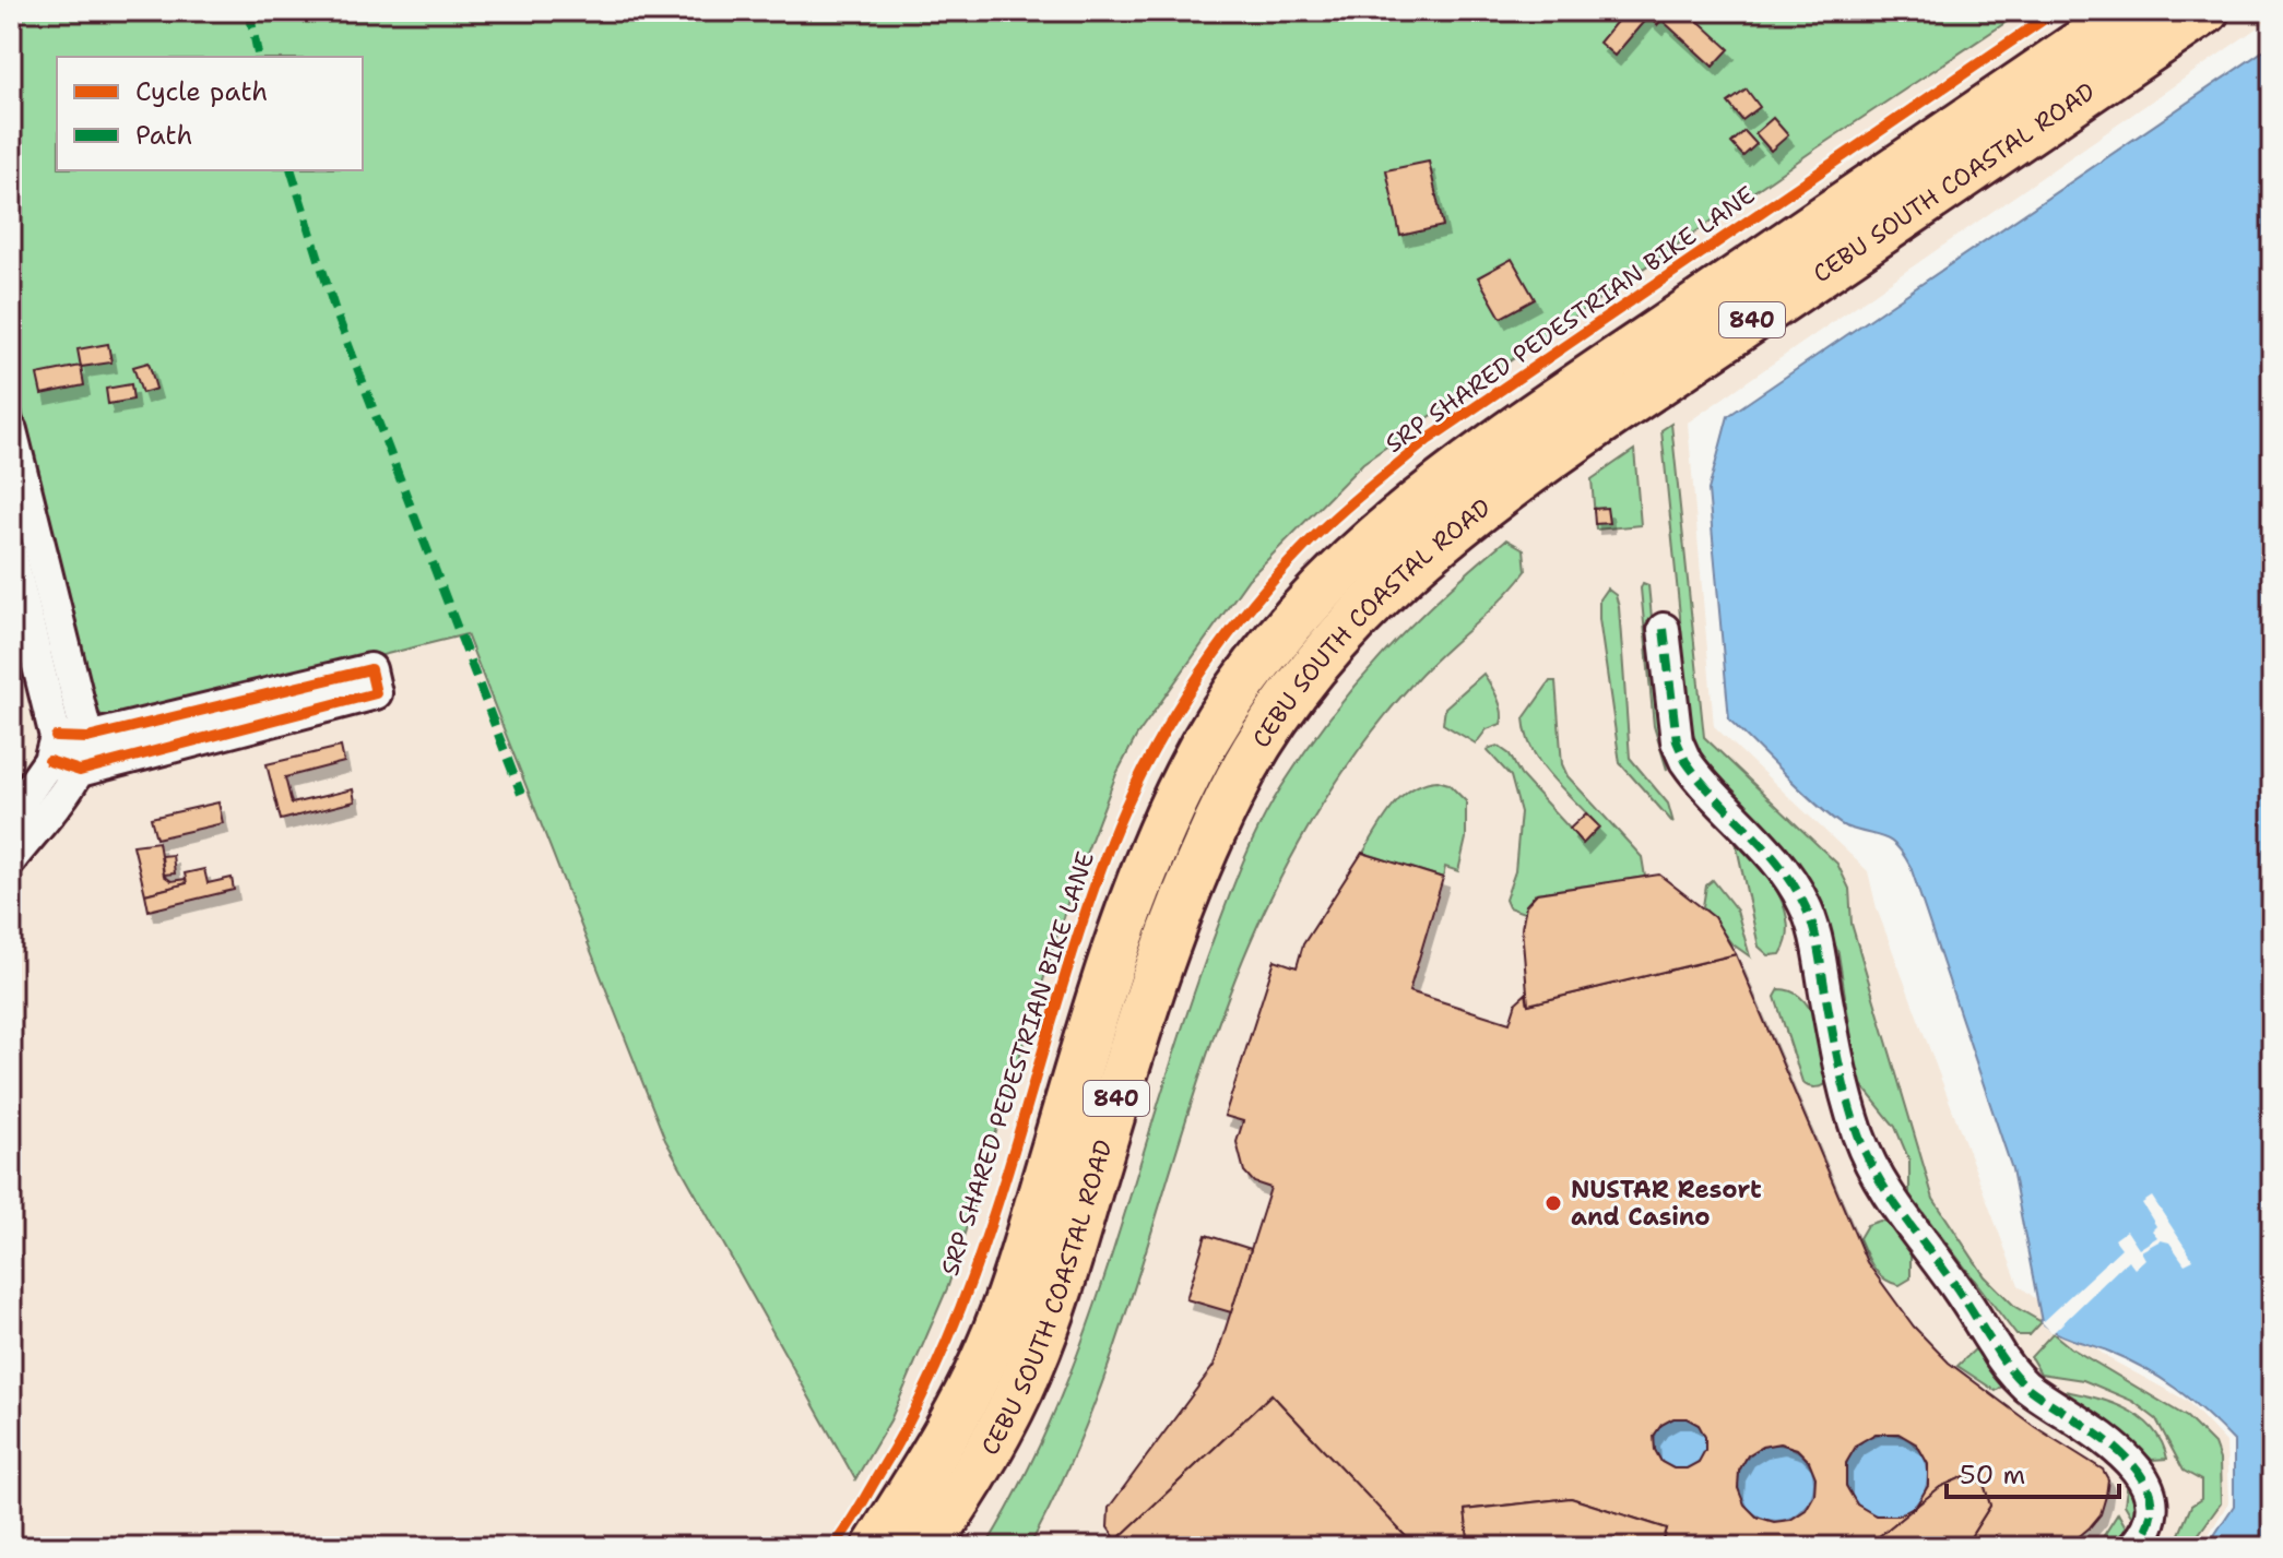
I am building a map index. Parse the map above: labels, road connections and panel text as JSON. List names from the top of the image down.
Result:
{
  "streets": {
    "highway": ["CEBU SOUTH COASTAL ROAD", "840"],
    "cycle path": ["SRP SHARED PEDESTRIAN BIKE LANE"]
  },
  "places": ["NUSTAR Resort and Casino"],
  "legend": ["Cycle path", "Path"],
  "scale_bar": "50 m"
}
